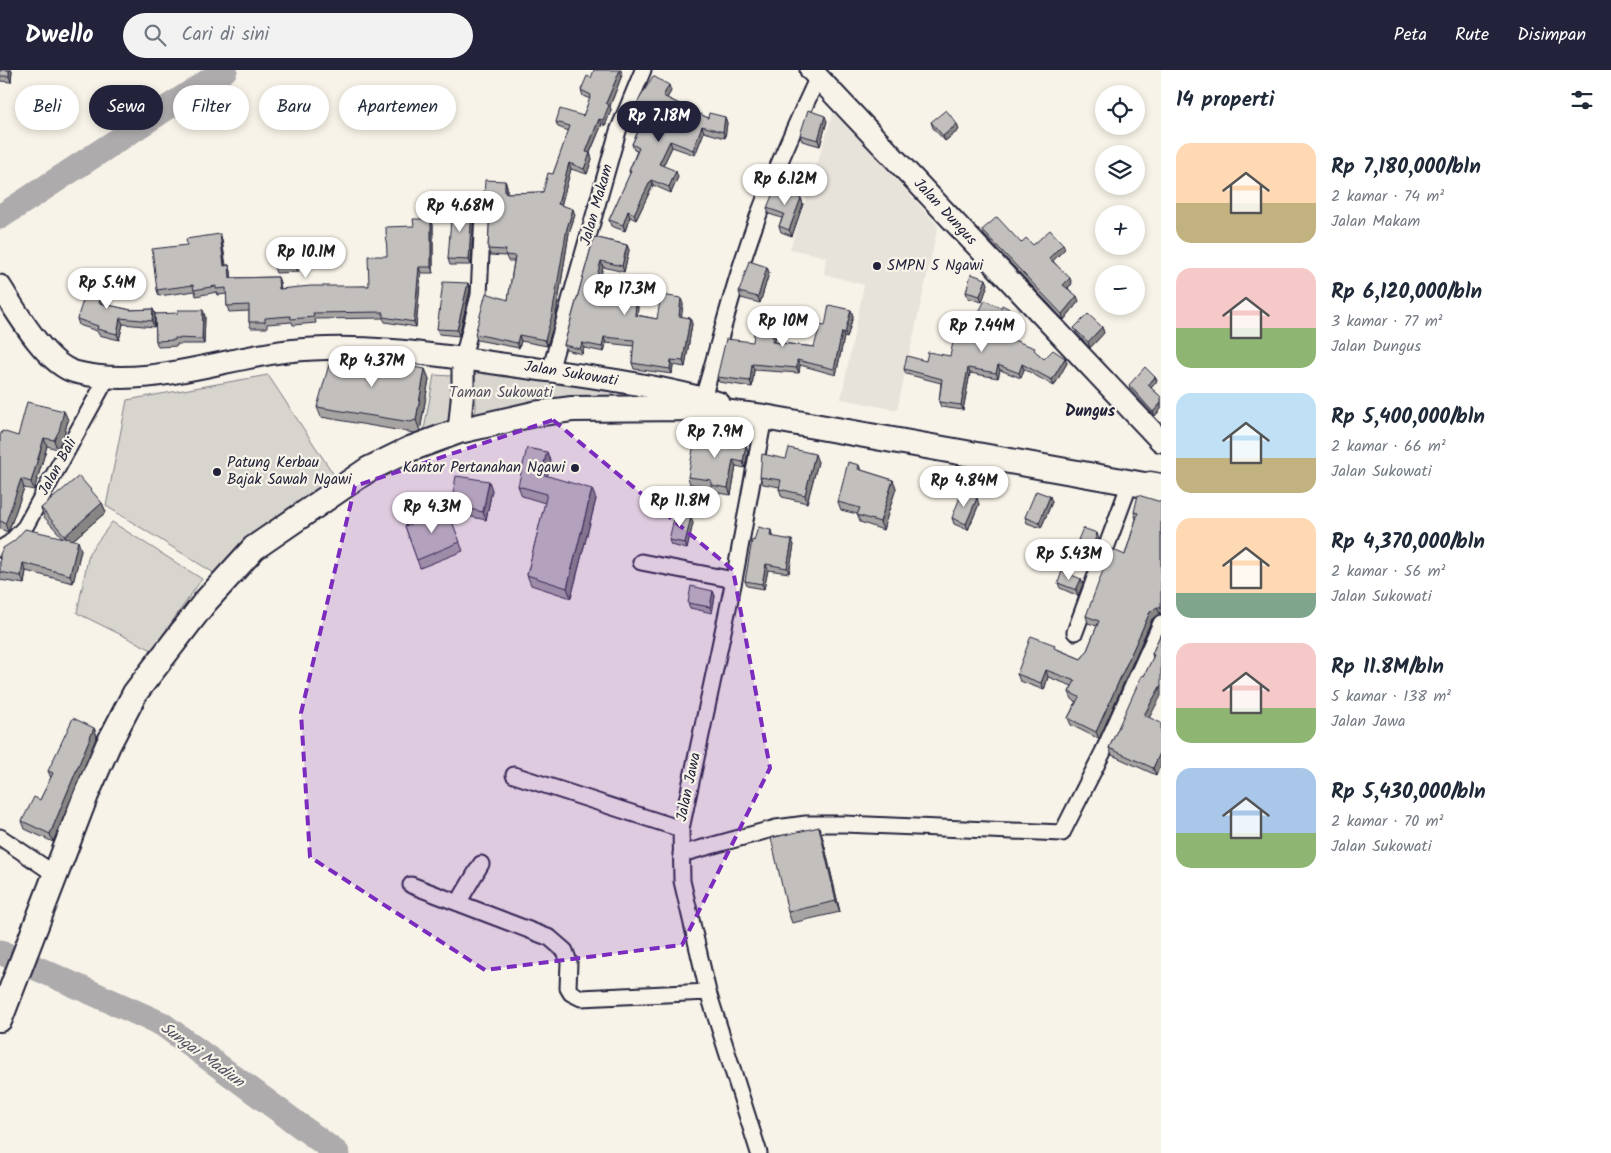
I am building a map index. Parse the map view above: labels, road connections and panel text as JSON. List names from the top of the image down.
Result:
{
  "streets": {
    "main road": ["Jalan Dungus", "Jalan Sukowati"],
    "street": ["Jalan Makam", "Jalan Bali", "Jalan Jawa"]
  },
  "crossings": [
    ["Jalan Makam", "Jalan Sukowati"],
    ["Jalan Sukowati", "Jalan Bali"],
    ["Jalan Sukowati", "Jalan Jawa"]
  ],
  "districts": ["Dungus"],
  "water": ["Sungai Madiun"],
  "parks": ["Taman Sukowati"],
  "places": ["SMPN 5 Ngawi", "Kantor Pertanahan Ngawi", "Patung Kerbau Bajak Sawah Ngawi"],
  "page": {
    "header": "Dwello",
    "search": "Cari di sini",
    "nav": ["Peta", "Rute", "Disimpan"],
    "heading": "14 properti",
    "map_buttons": ["+", "−"],
    "chip": [
      "Beli",
      "Sewa",
      "Filter",
      "Baru",
      "Apartemen"
    ],
    "price": [
      "Rp 7.18M",
      "Rp 6.12M",
      "Rp 4.68M",
      "Rp 10.1M",
      "Rp 5.4M",
      "Rp 17.3M",
      "Rp 10M",
      "Rp 7.44M",
      "Rp 4.37M",
      "Rp 7.9M",
      "Rp 4.84M",
      "Rp 11.8M",
      "Rp 4.3M",
      "Rp 5.43M"
    ],
    "list": [
      {
        "name": "Rp 7,180,000/bln",
        "note": "2 kamar · 74 m² · Jalan Makam"
      },
      {
        "name": "Rp 6,120,000/bln",
        "note": "3 kamar · 77 m² · Jalan Dungus"
      },
      {
        "name": "Rp 5,400,000/bln",
        "note": "2 kamar · 66 m² · Jalan Sukowati"
      },
      {
        "name": "Rp 4,370,000/bln",
        "note": "2 kamar · 56 m² · Jalan Sukowati"
      },
      {
        "name": "Rp 11.8M/bln",
        "note": "5 kamar · 138 m² · Jalan Jawa"
      },
      {
        "name": "Rp 5,430,000/bln",
        "note": "2 kamar · 70 m² · Jalan Sukowati"
      }
    ]
  }
}
